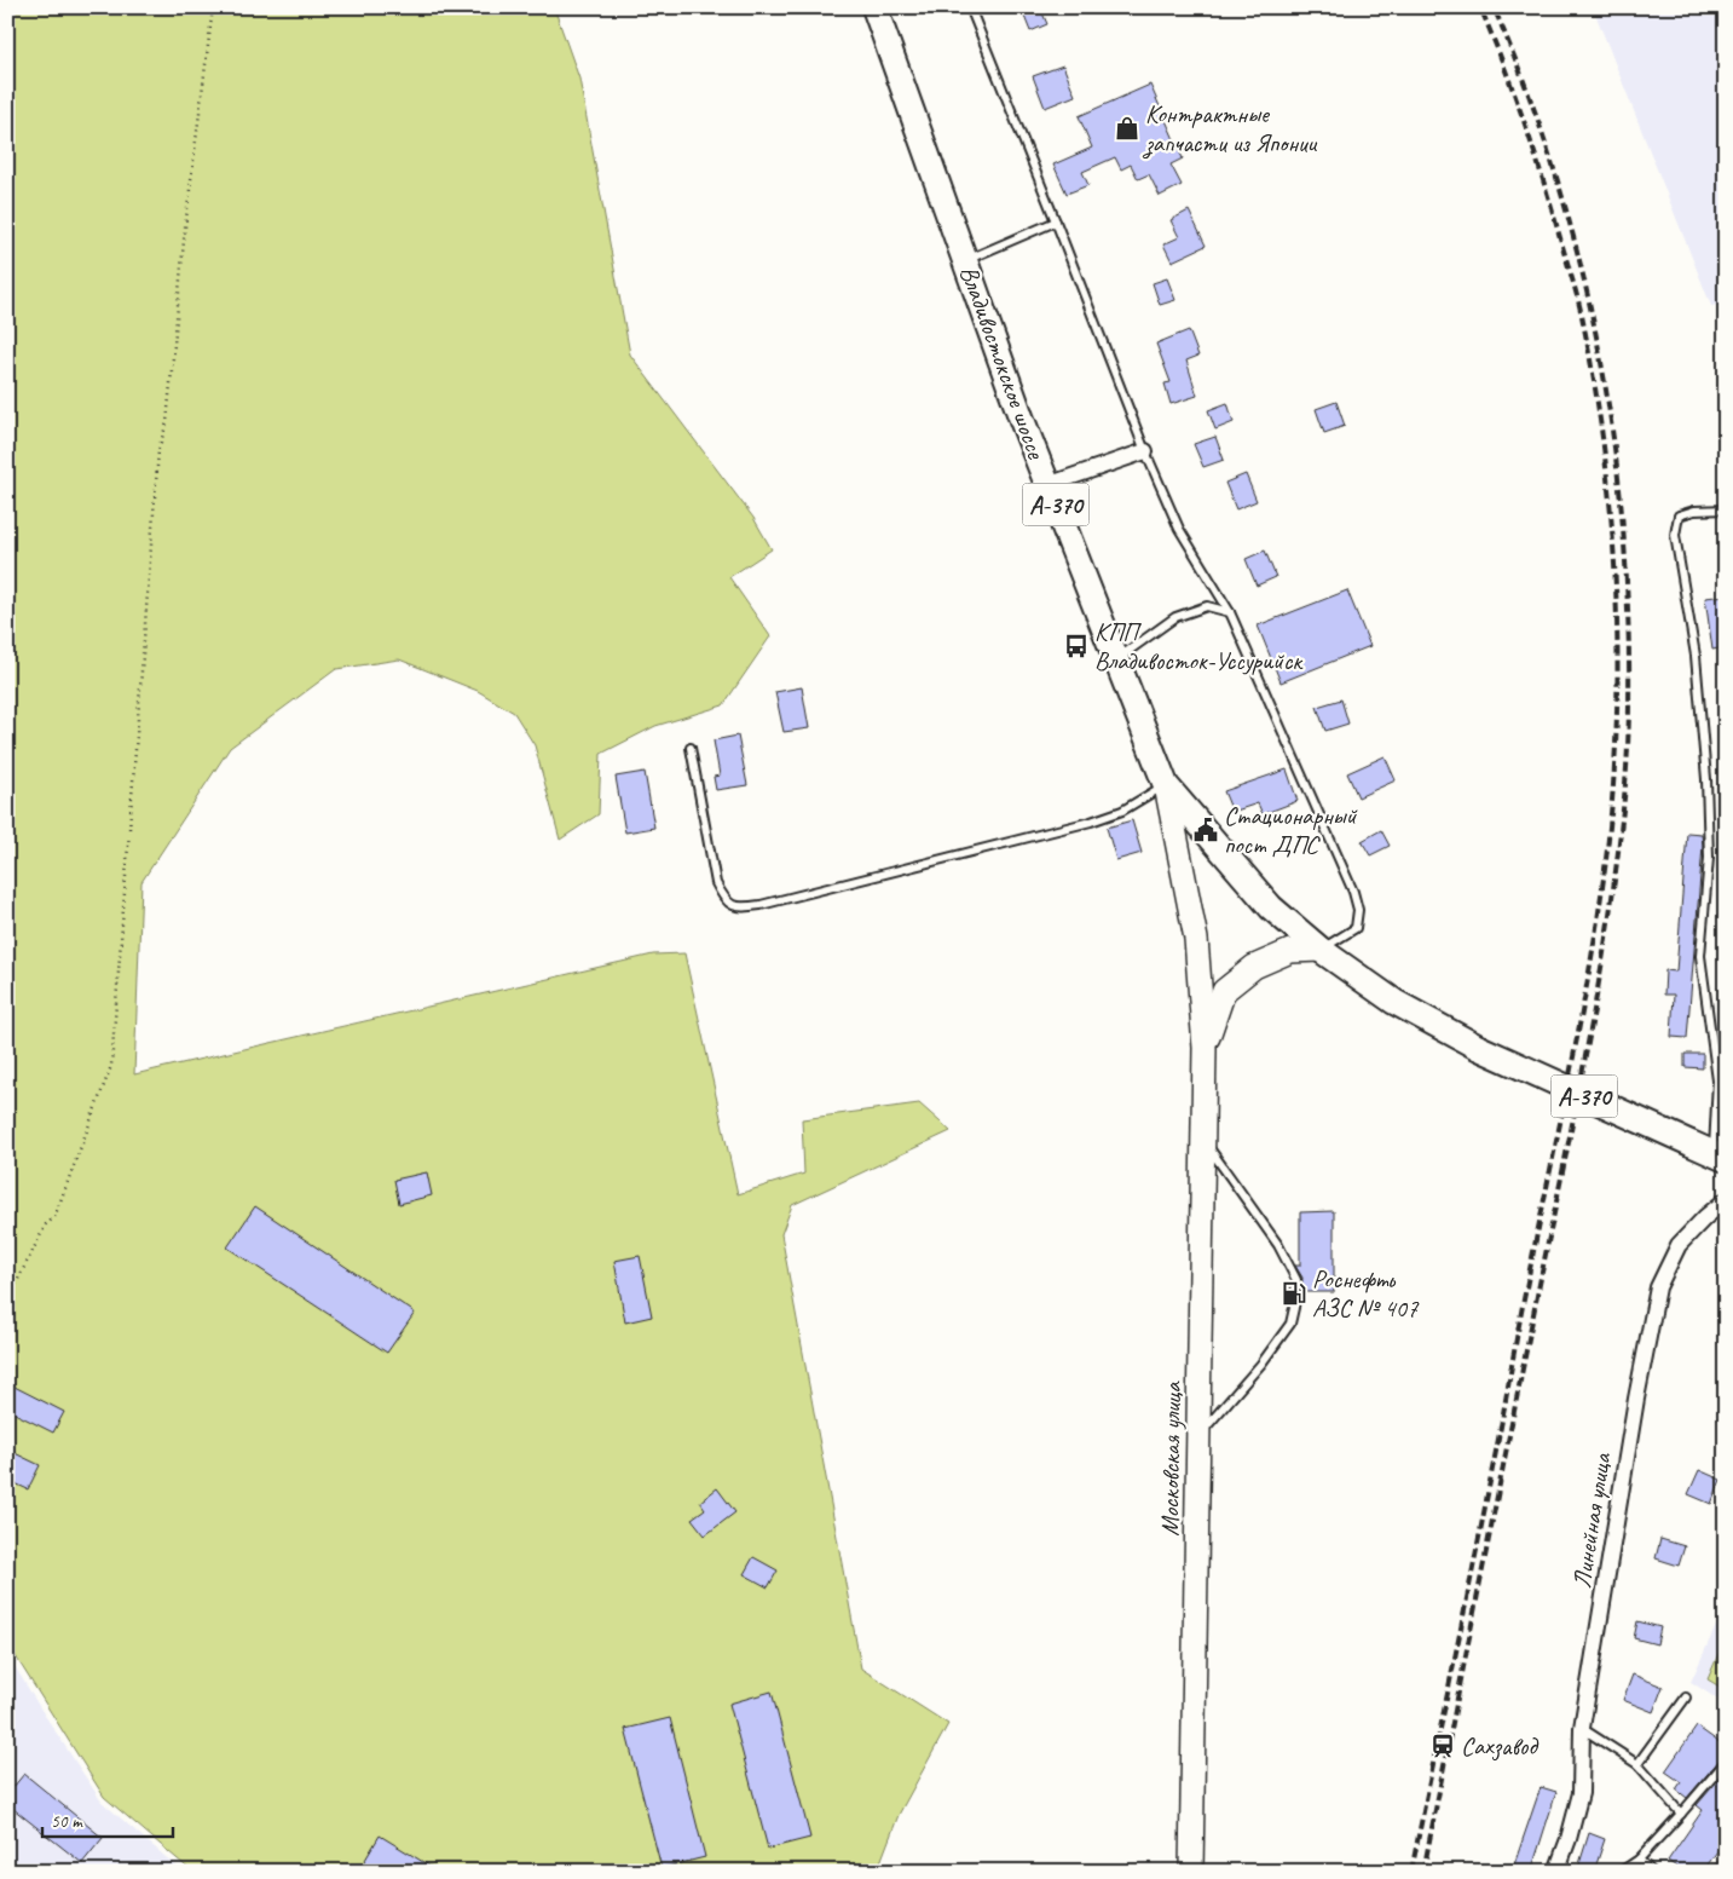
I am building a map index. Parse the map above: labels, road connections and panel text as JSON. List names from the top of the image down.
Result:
{
  "streets": {
    "highway": ["Владивостокское шоссе", "А-370"],
    "main road": ["Московская улица"],
    "street": ["Линейная улица"]
  },
  "crossings": [
    ["Владивостокское шоссе", "Московская улица"]
  ],
  "places": {
    "shop": ["Контрактные запчасти из Японии"],
    "bus stop": ["КПП Владивосток-Уссурийск"],
    "public building": ["Стационарный пост ДПС"],
    "fuel station": ["Роснефть АЗС № 407"],
    "station": ["Сахзавод"]
  },
  "scale_bar": "50 m"
}
